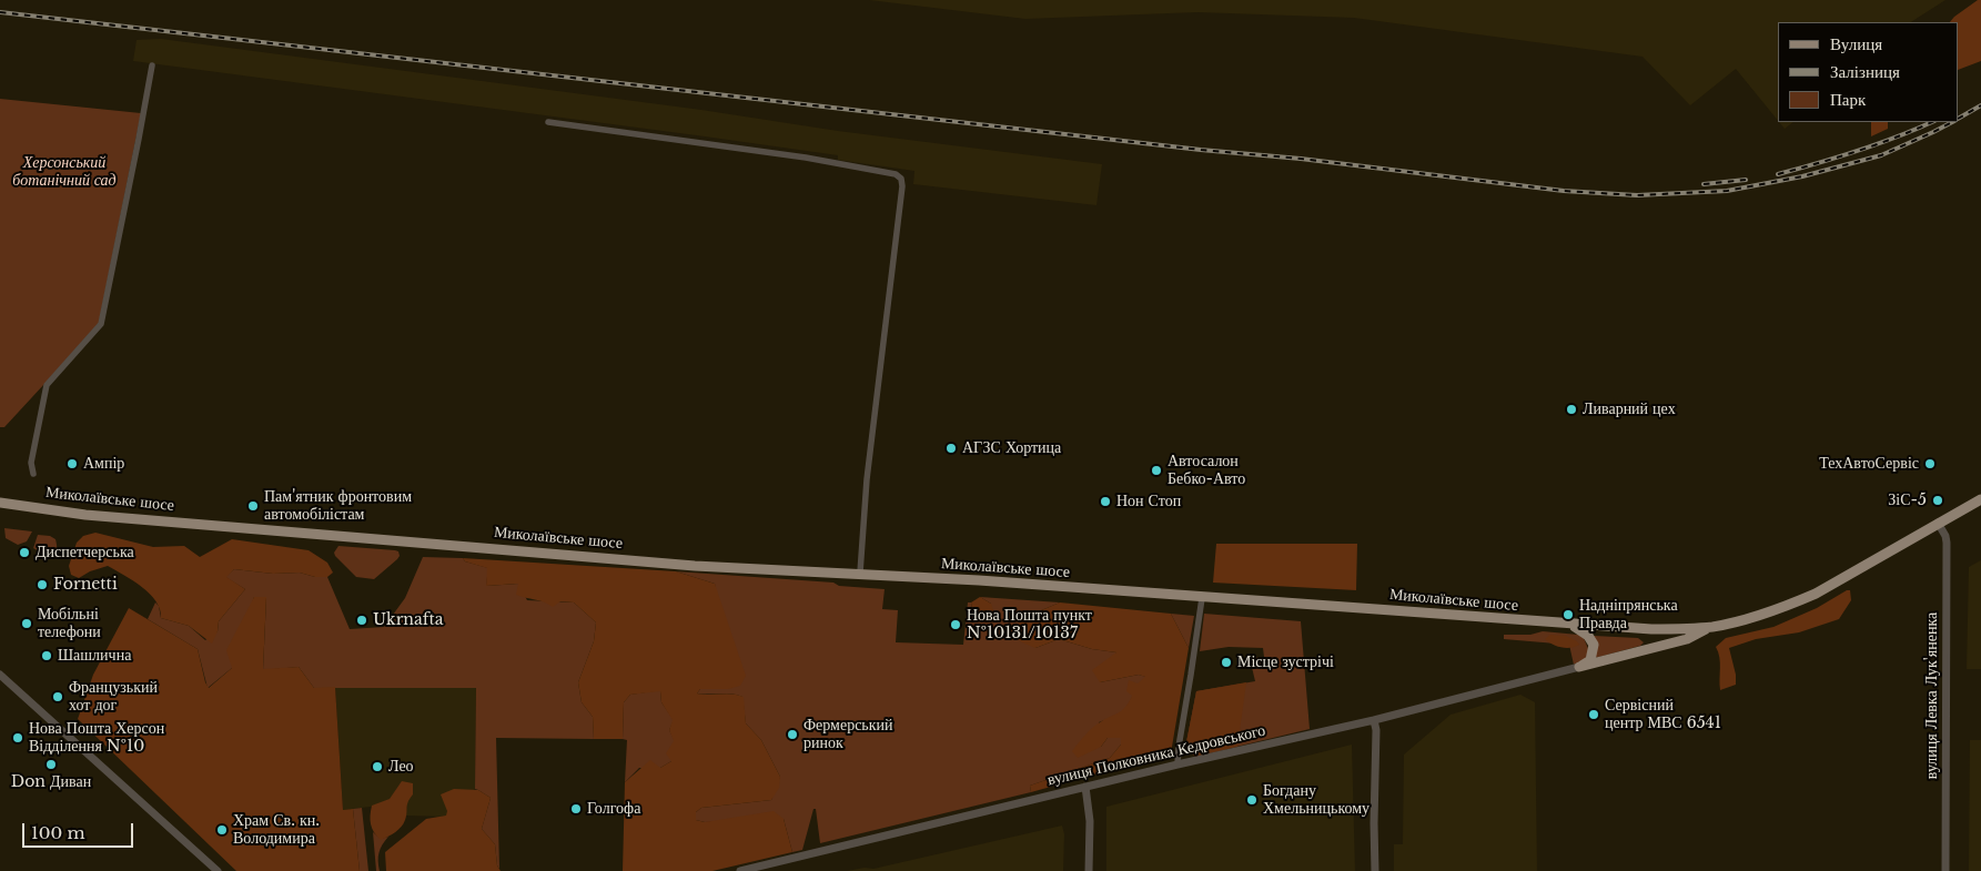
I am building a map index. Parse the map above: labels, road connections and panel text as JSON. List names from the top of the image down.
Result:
{
  "streets": {
    "main road": ["Миколаївське шосе"],
    "street": ["вулиця Левка Лук'яненка", "вулиця Полковника Кедровського"]
  },
  "crossings": [
    ["Миколаївське шосе", "вулиця Левка Лук'яненка"]
  ],
  "parks": ["Херсонський ботанічний сад"],
  "places": [
    "Ливарний цех",
    "АГЗС Хортица",
    "Ампір",
    "ТехАвтоСервіс",
    "Автосалон Бебко-Авто",
    "ЗіС-5",
    "Нон Стоп",
    "Пам'ятник фронтовим автомобілістам",
    "Диспетчерська",
    "Fornetti",
    "Надніпрянська Правда",
    "Ukrnafta",
    "Мобільні телефони",
    "Нова Пошта пункт №10131/10137",
    "Шашлична",
    "Місце зустрічі",
    "Французький хот дог",
    "Сервісний центр МВС 6541",
    "Фермерський ринок",
    "Нова Пошта Херсон Відділення №10",
    "Don Диван",
    "Лео",
    "Богдану Хмельницькому",
    "Голгофа",
    "Храм Св. кн. Володимира"
  ],
  "legend": ["Вулиця", "Залізниця", "Парк"],
  "scale_bar": "100 m"
}
